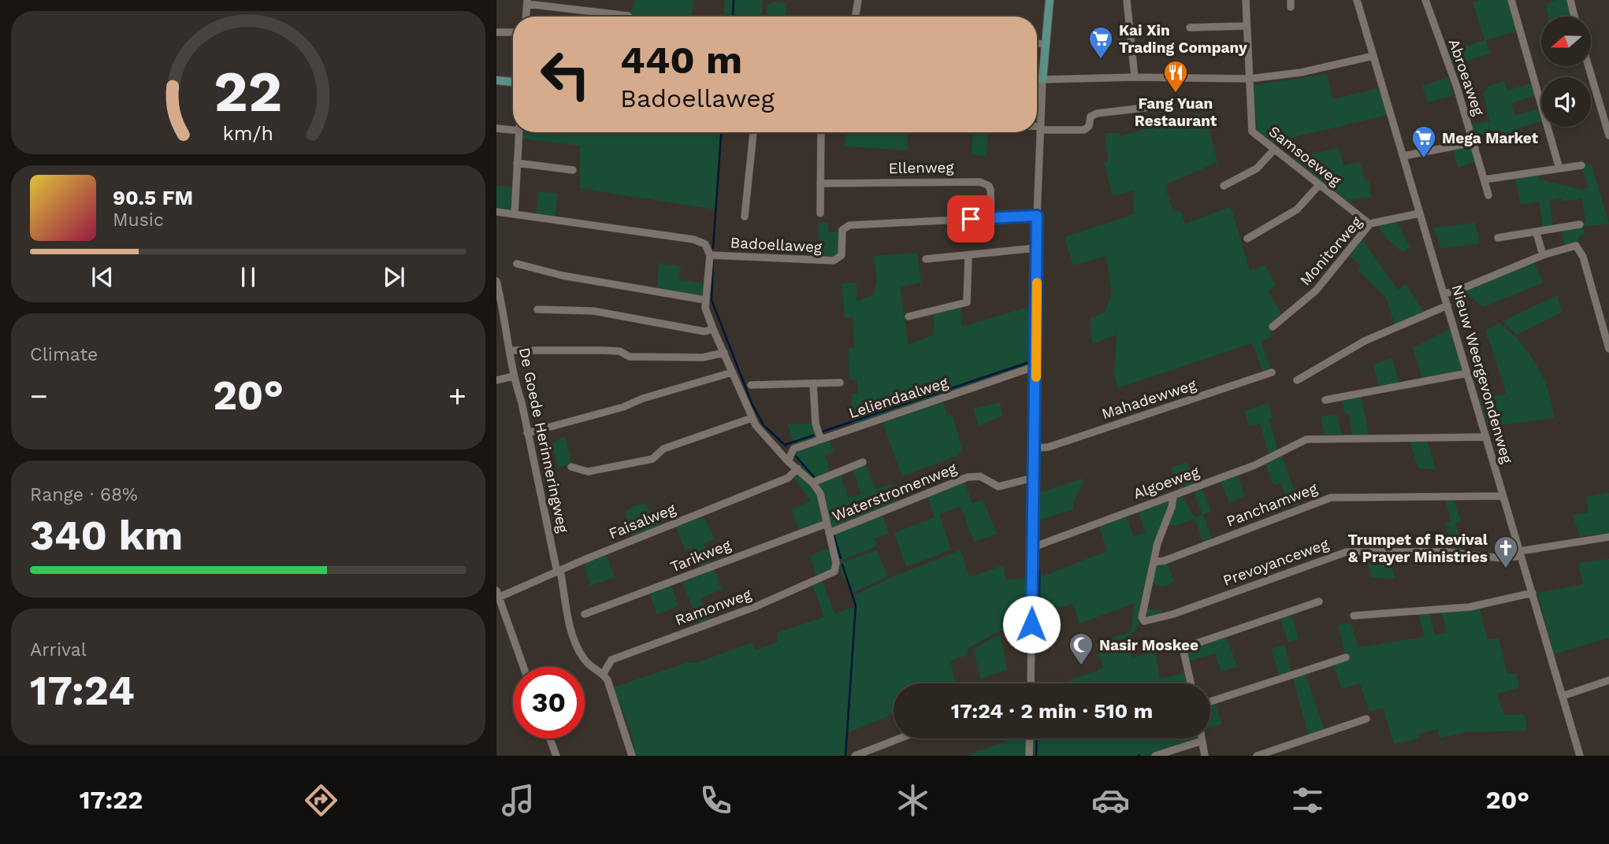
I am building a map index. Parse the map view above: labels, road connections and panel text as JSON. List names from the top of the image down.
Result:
{
  "streets": {
    "street": [
      "Abroeaweg",
      "Samsoeweg",
      "Ellenweg",
      "Badoellaweg",
      "Monitorweg",
      "Nieuw Weergevondenweg",
      "Leliendaalweg",
      "Mahadewweg",
      "De Goede Herinneringweg",
      "Algoeweg",
      "Waterstromenweg",
      "Panchamweg",
      "Faisalweg",
      "Tarikweg",
      "Prevoyanceweg",
      "Ramonweg"
    ]
  },
  "crossings": [
    ["Ellenweg", "Badoellaweg"],
    ["Monitorweg", "Nieuw Weergevondenweg"],
    ["Nieuw Weergevondenweg", "Algoeweg"],
    ["Nieuw Weergevondenweg", "Panchamweg"],
    ["Nieuw Weergevondenweg", "Prevoyanceweg"],
    ["De Goede Herinneringweg", "Faisalweg"],
    ["De Goede Herinneringweg", "Ramonweg"],
    ["Waterstromenweg", "Ramonweg"],
    ["Panchamweg", "Prevoyanceweg"]
  ],
  "places": {
    "supermarket": ["Kai Xin Trading Company", "Mega Market"],
    "restaurant": ["Fang Yuan Restaurant"],
    "church": ["Trumpet of Revival & Prayer Ministries"],
    "mosque": ["Nasir Moskee"]
  },
  "north": "left",
  "page": {
    "turn": ["440 m", "Badoellaweg"],
    "song": ["90.5 FM", "Music"],
    "tile": [
      "Climate",
      ["Range · 68%", "340 km"],
      ["Arrival", "17:24"]
    ],
    "heat": ["−", "20°", "+"],
    "limit": "30",
    "trip": "17:24 · 2 min · 510 m",
    "tabs": ["17:22", "20°"],
    "gauge": ["22", "km/h"]
  }
}
